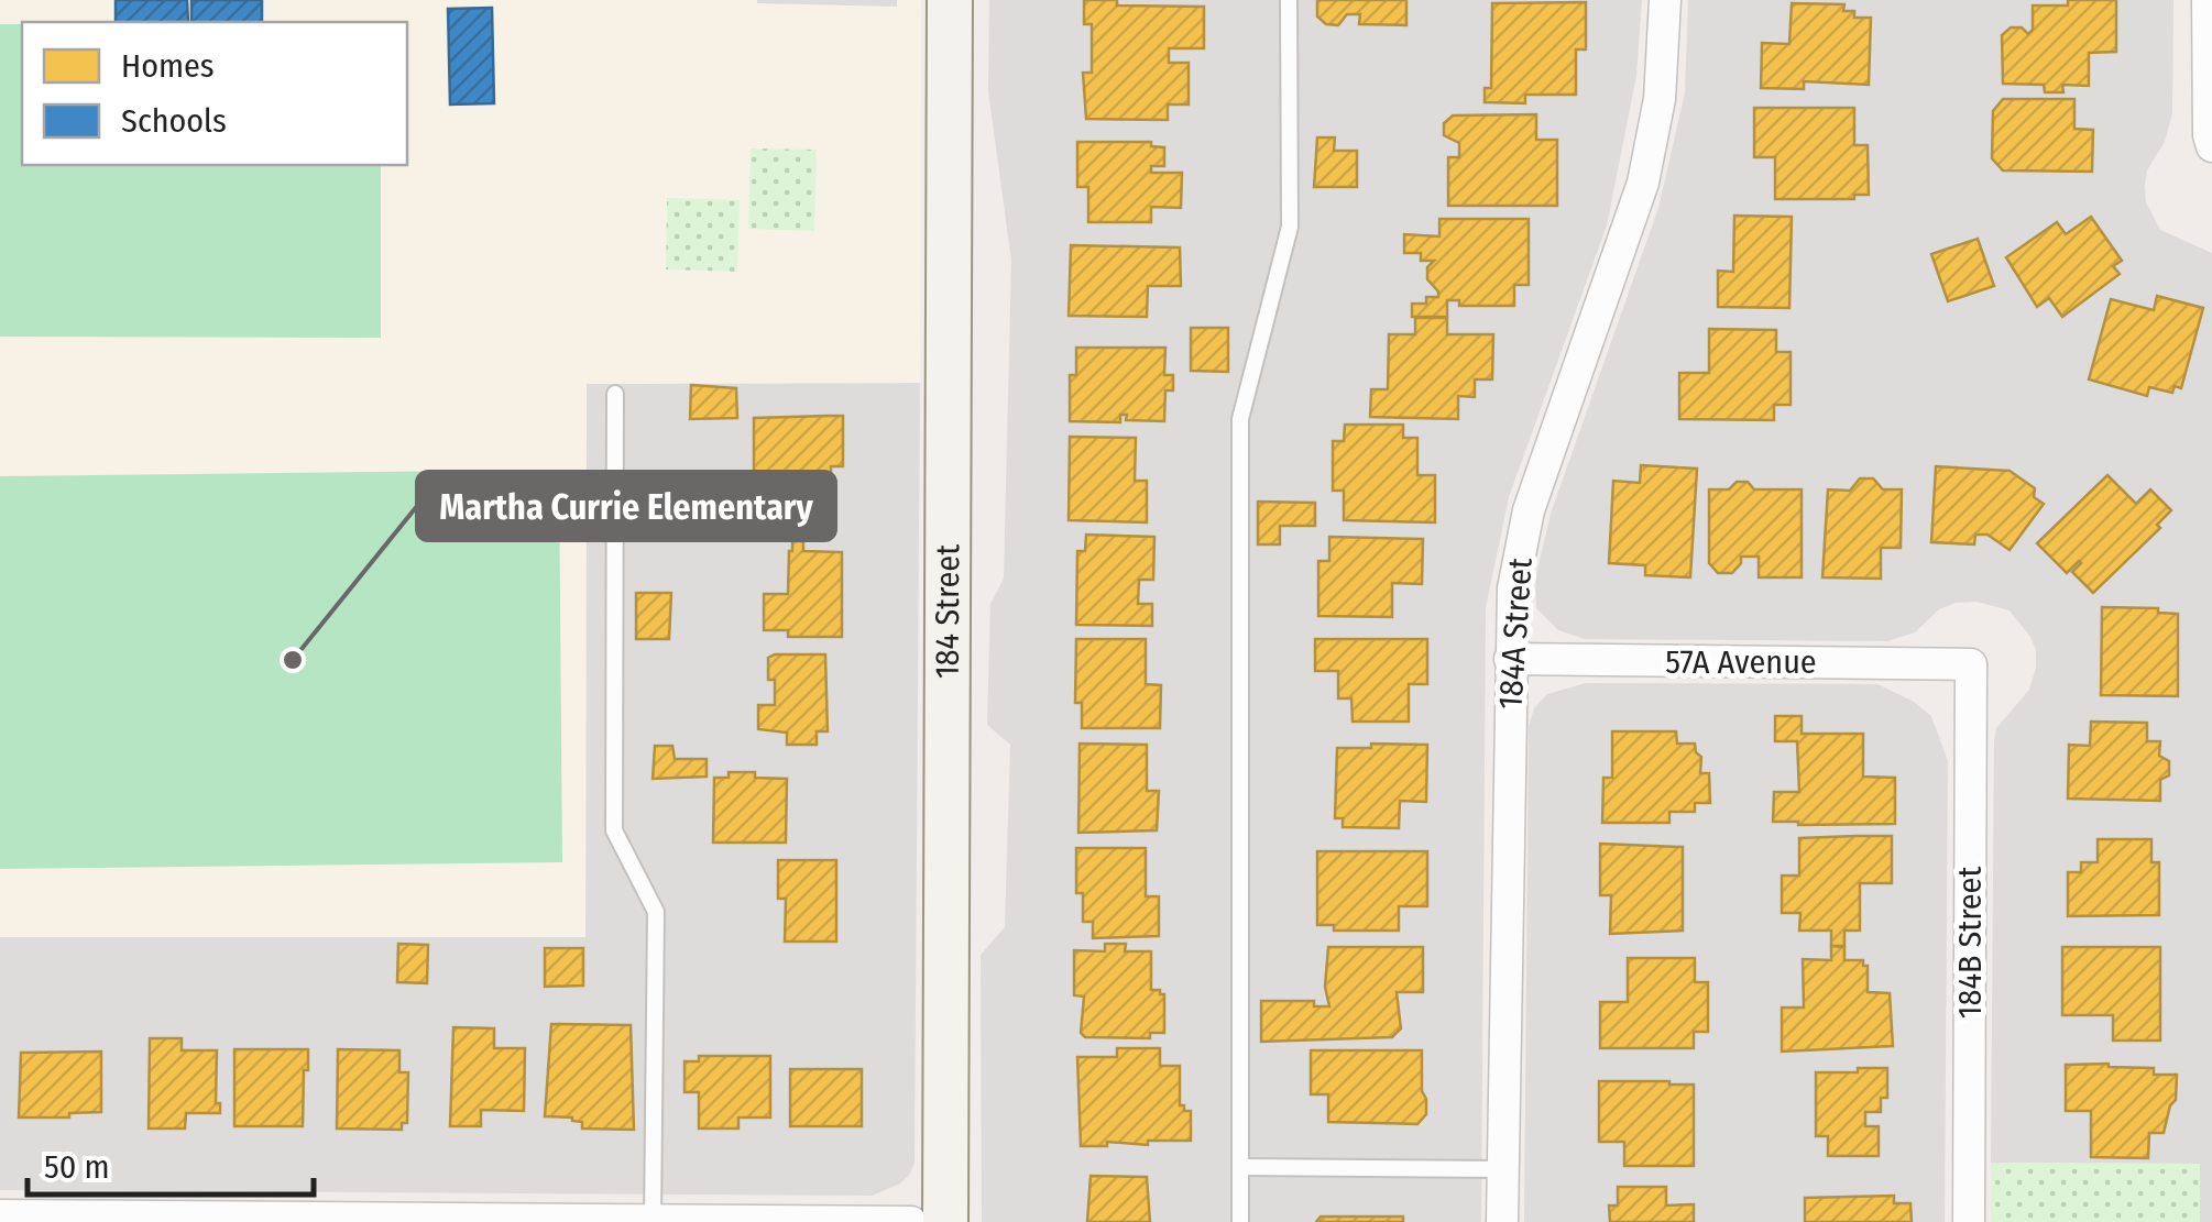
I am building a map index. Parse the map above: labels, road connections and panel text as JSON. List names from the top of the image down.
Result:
{
  "streets": {
    "main road": ["184 Street"],
    "street": ["184A Street", "57A Avenue", "184B Street"]
  },
  "crossings": [
    ["184A Street", "57A Avenue"],
    ["57A Avenue", "184B Street"]
  ],
  "places": ["Martha Currie Elementary"],
  "legend": ["Homes", "Schools"],
  "scale_bar": "50 m"
}
